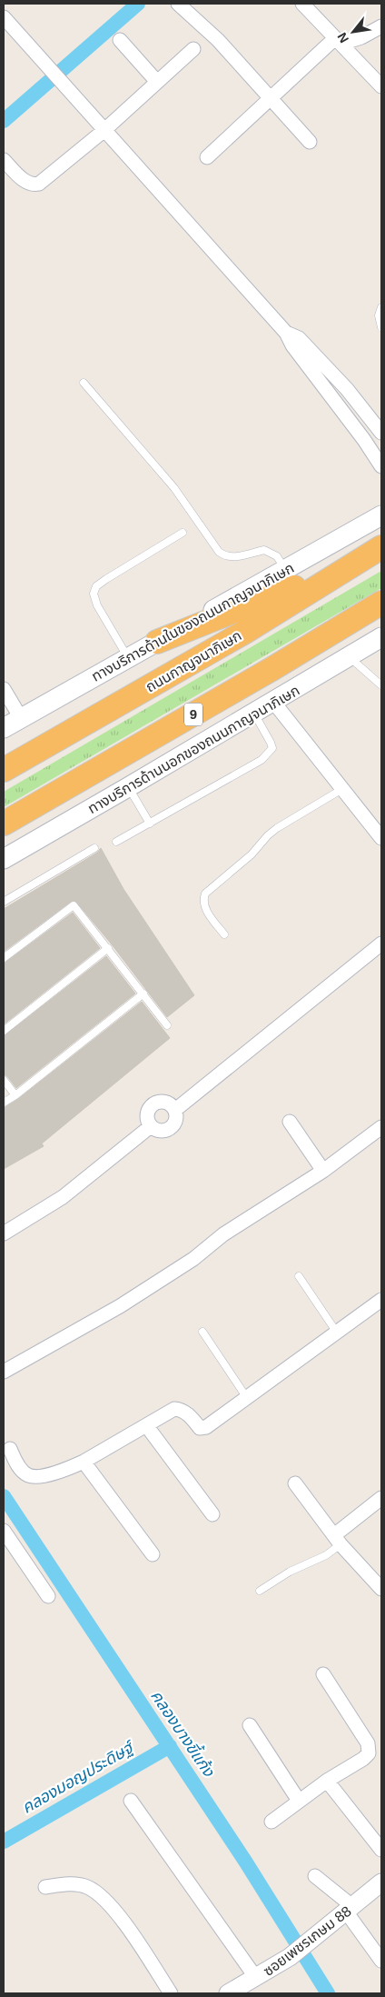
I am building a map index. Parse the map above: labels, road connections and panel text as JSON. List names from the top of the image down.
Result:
{
  "streets": {
    "highway": ["ถนนกาญจนาภิเษก", "9"],
    "main road": ["ทางบริการด้านในของถนนกาญจนาภิเษก", "ทางบริการด้านนอกของถนนกาญจนาภิเษก"],
    "street": ["ซอยเพชรเกษม 88"]
  },
  "water": ["คลองบางขี้แก้ง", "คลองมอญประดิษฐ์"],
  "north": "bottom left"
}
